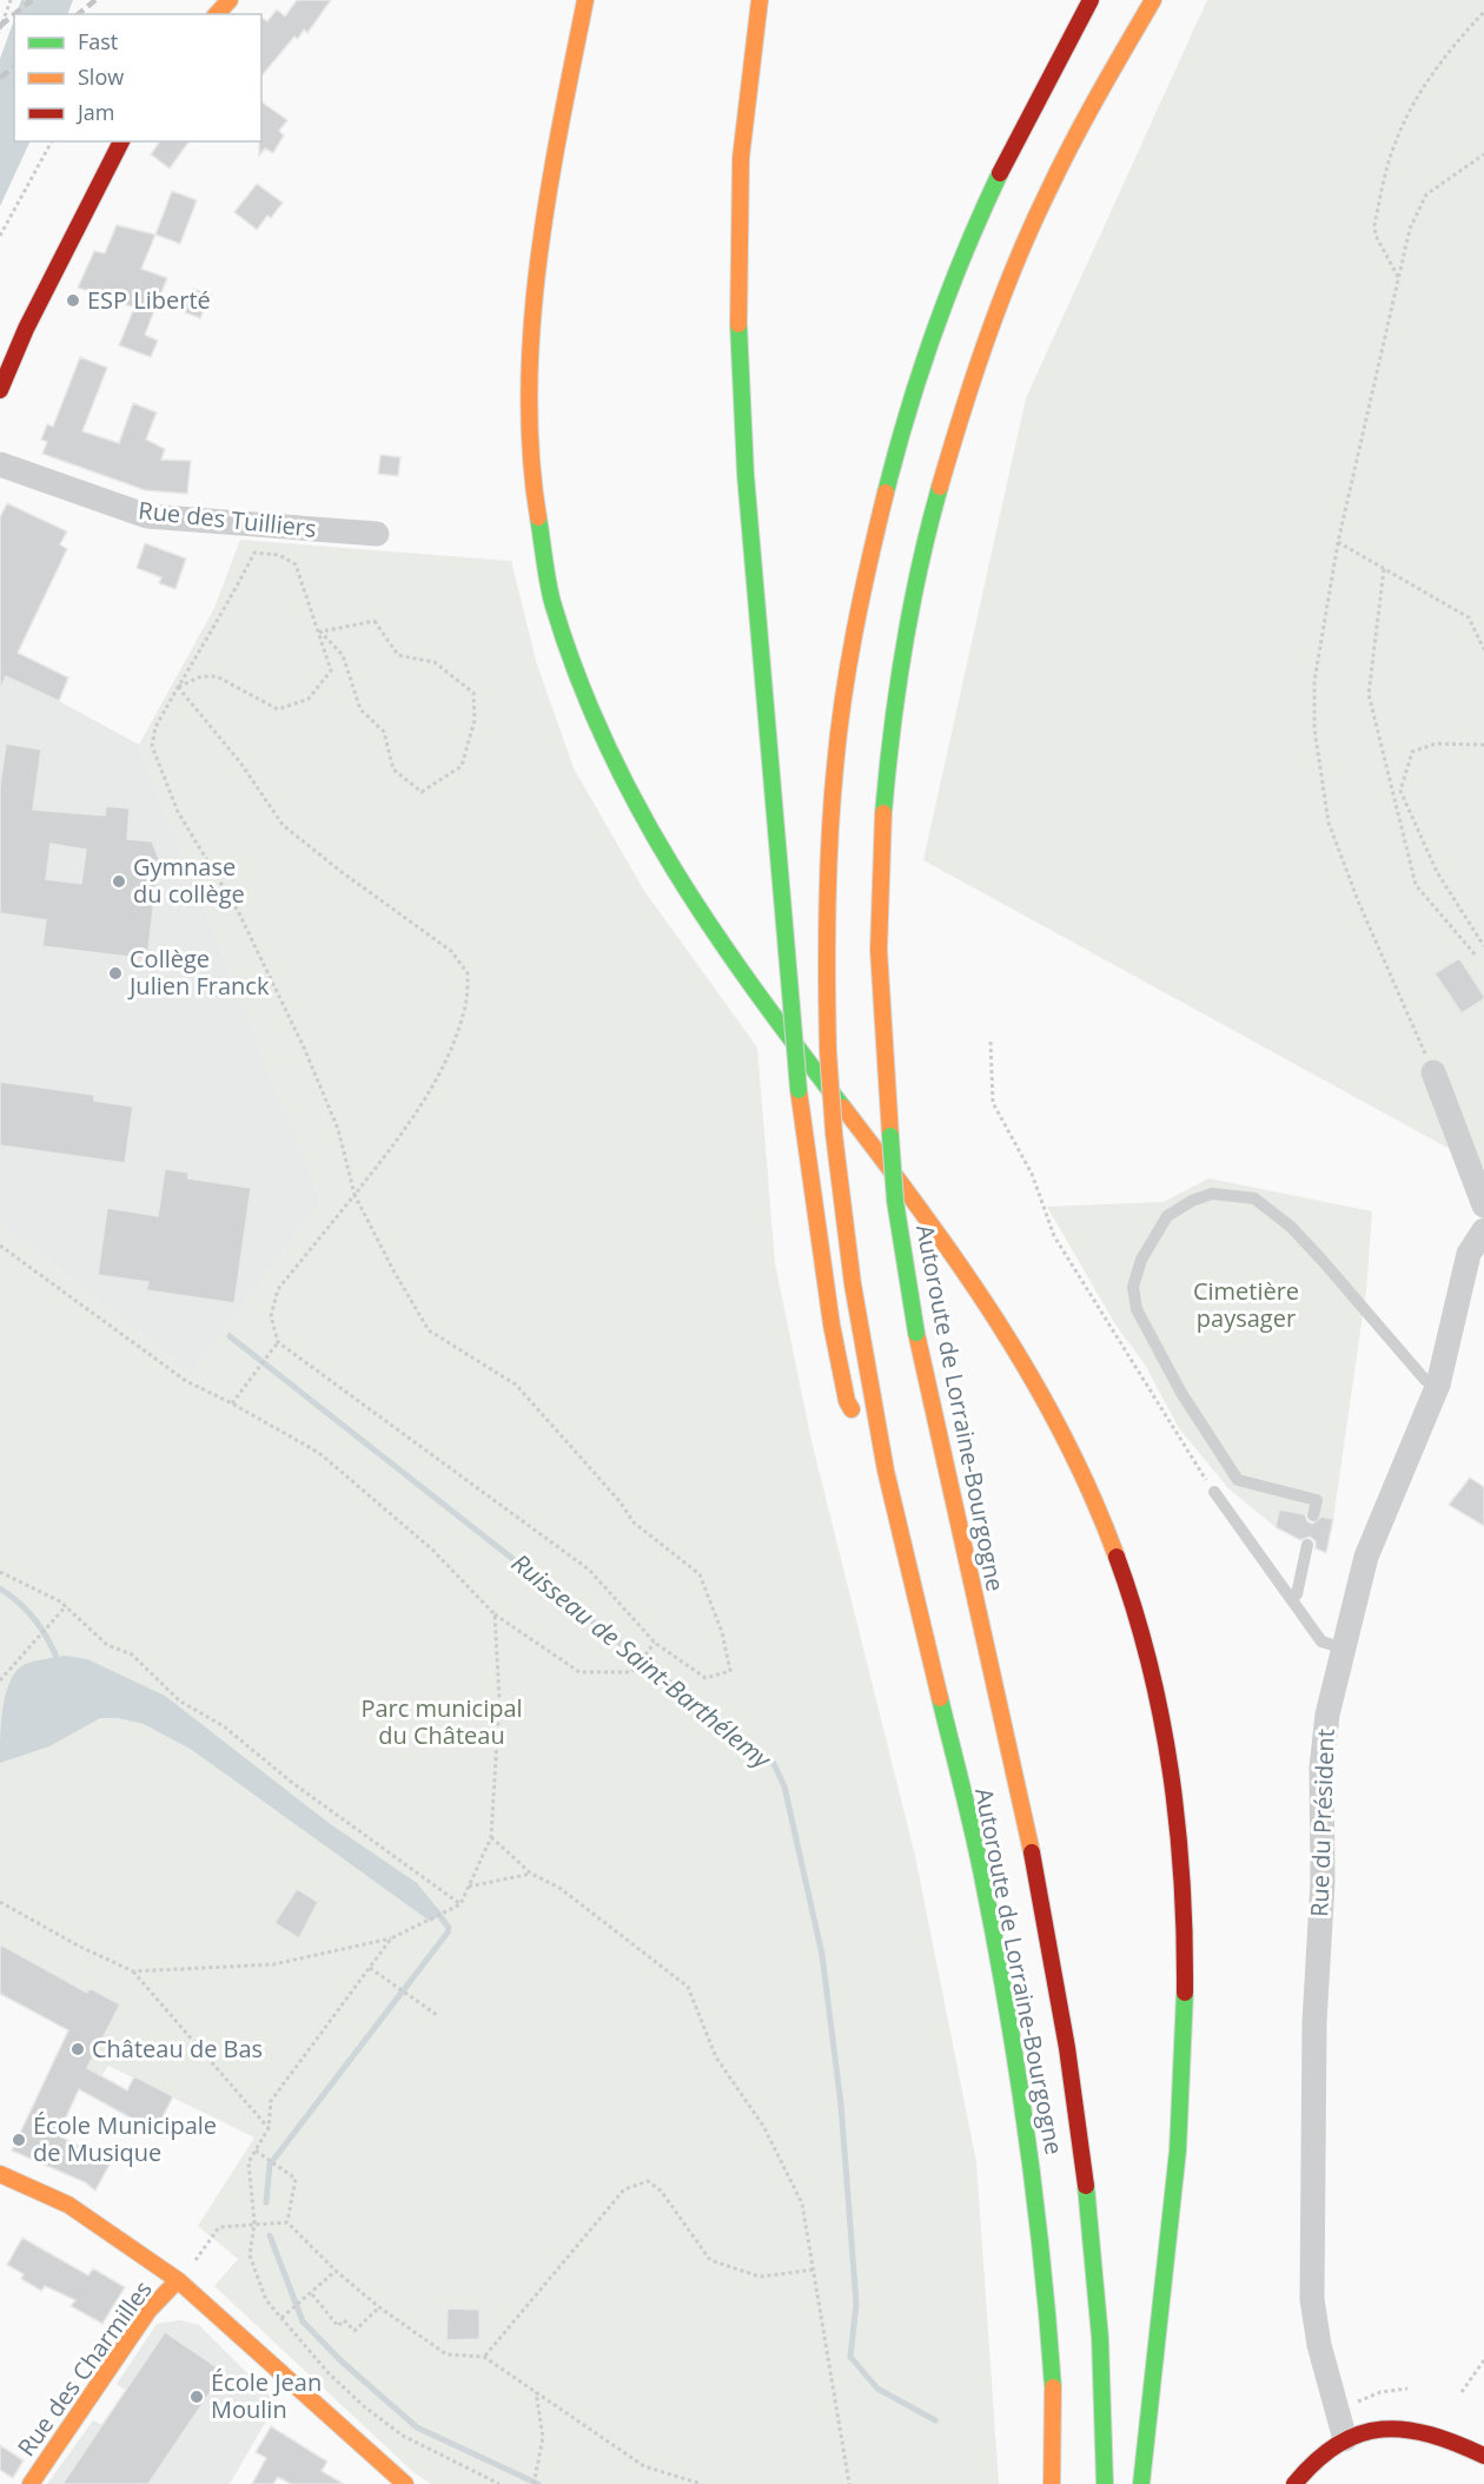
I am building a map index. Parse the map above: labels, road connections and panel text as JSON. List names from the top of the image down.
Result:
{
  "streets": {
    "main road": ["Autoroute de Lorraine-Bourgogne", "Rue des Charmilles"],
    "street": ["Rue des Tuilliers", "Rue du Président"]
  },
  "water": ["Ruisseau de Saint-Barthélemy"],
  "parks": ["Cimetière paysager", "Parc municipal du Château"],
  "places": [
    "ESP Liberté",
    "Gymnase du collège",
    "Collège Julien Franck",
    "Château de Bas",
    "École Municipale de Musique",
    "École Jean Moulin"
  ],
  "legend": ["Fast", "Slow", "Jam"]
}
